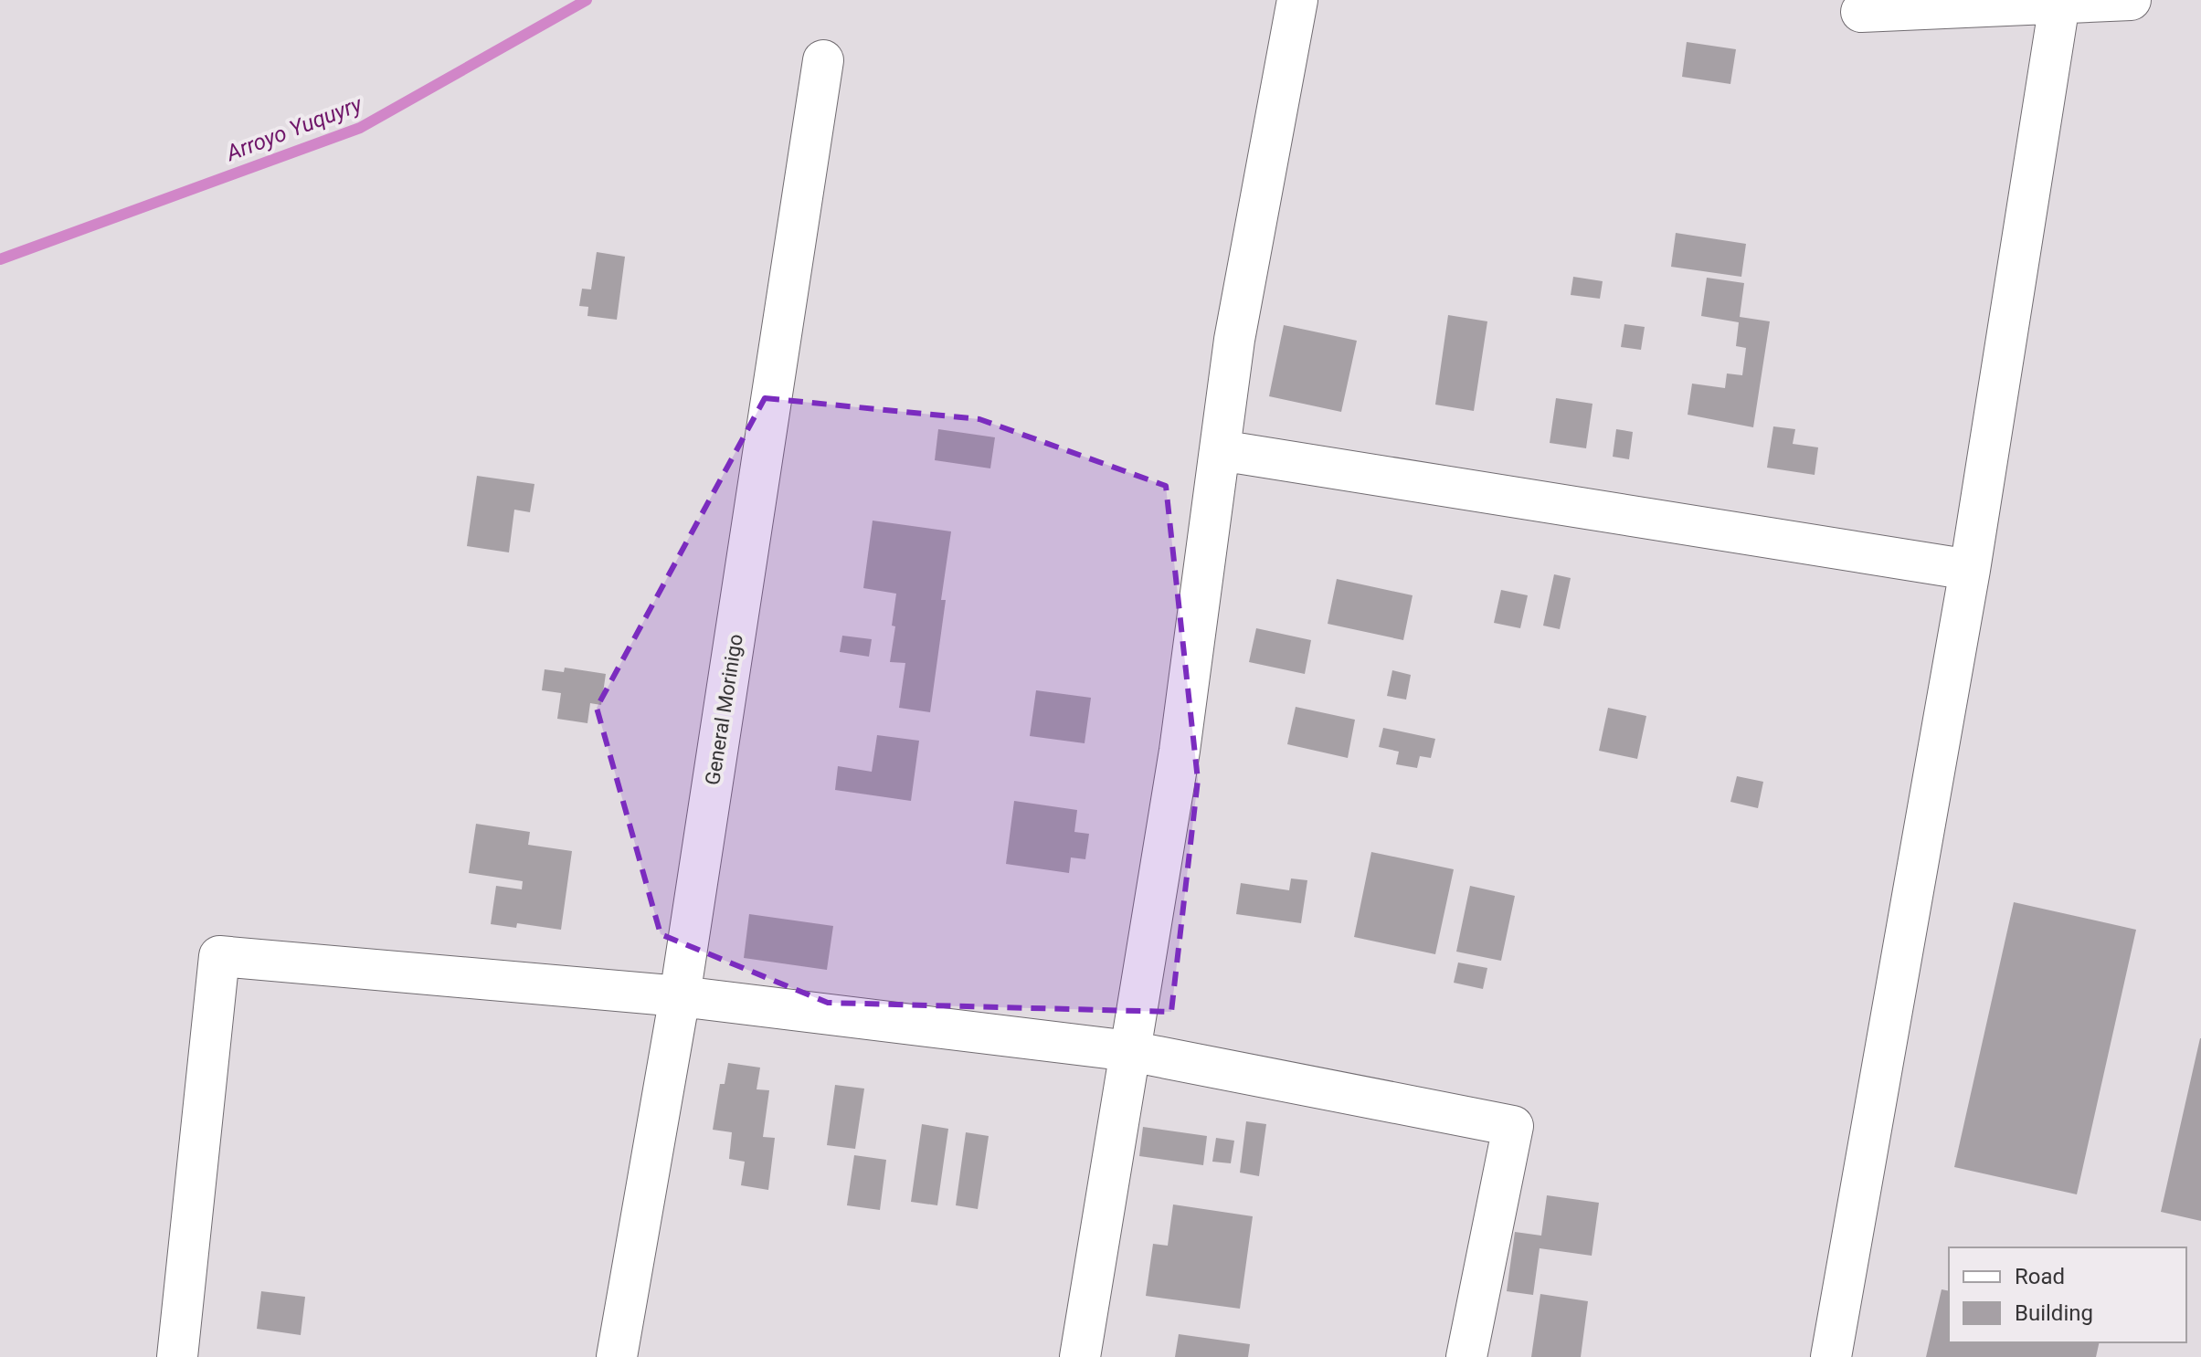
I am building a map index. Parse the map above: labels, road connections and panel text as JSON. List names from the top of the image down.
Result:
{
  "streets": {
    "street": ["General Morinigo"]
  },
  "water": ["Arroyo Yuquyry"],
  "legend": ["Road", "Building"]
}
